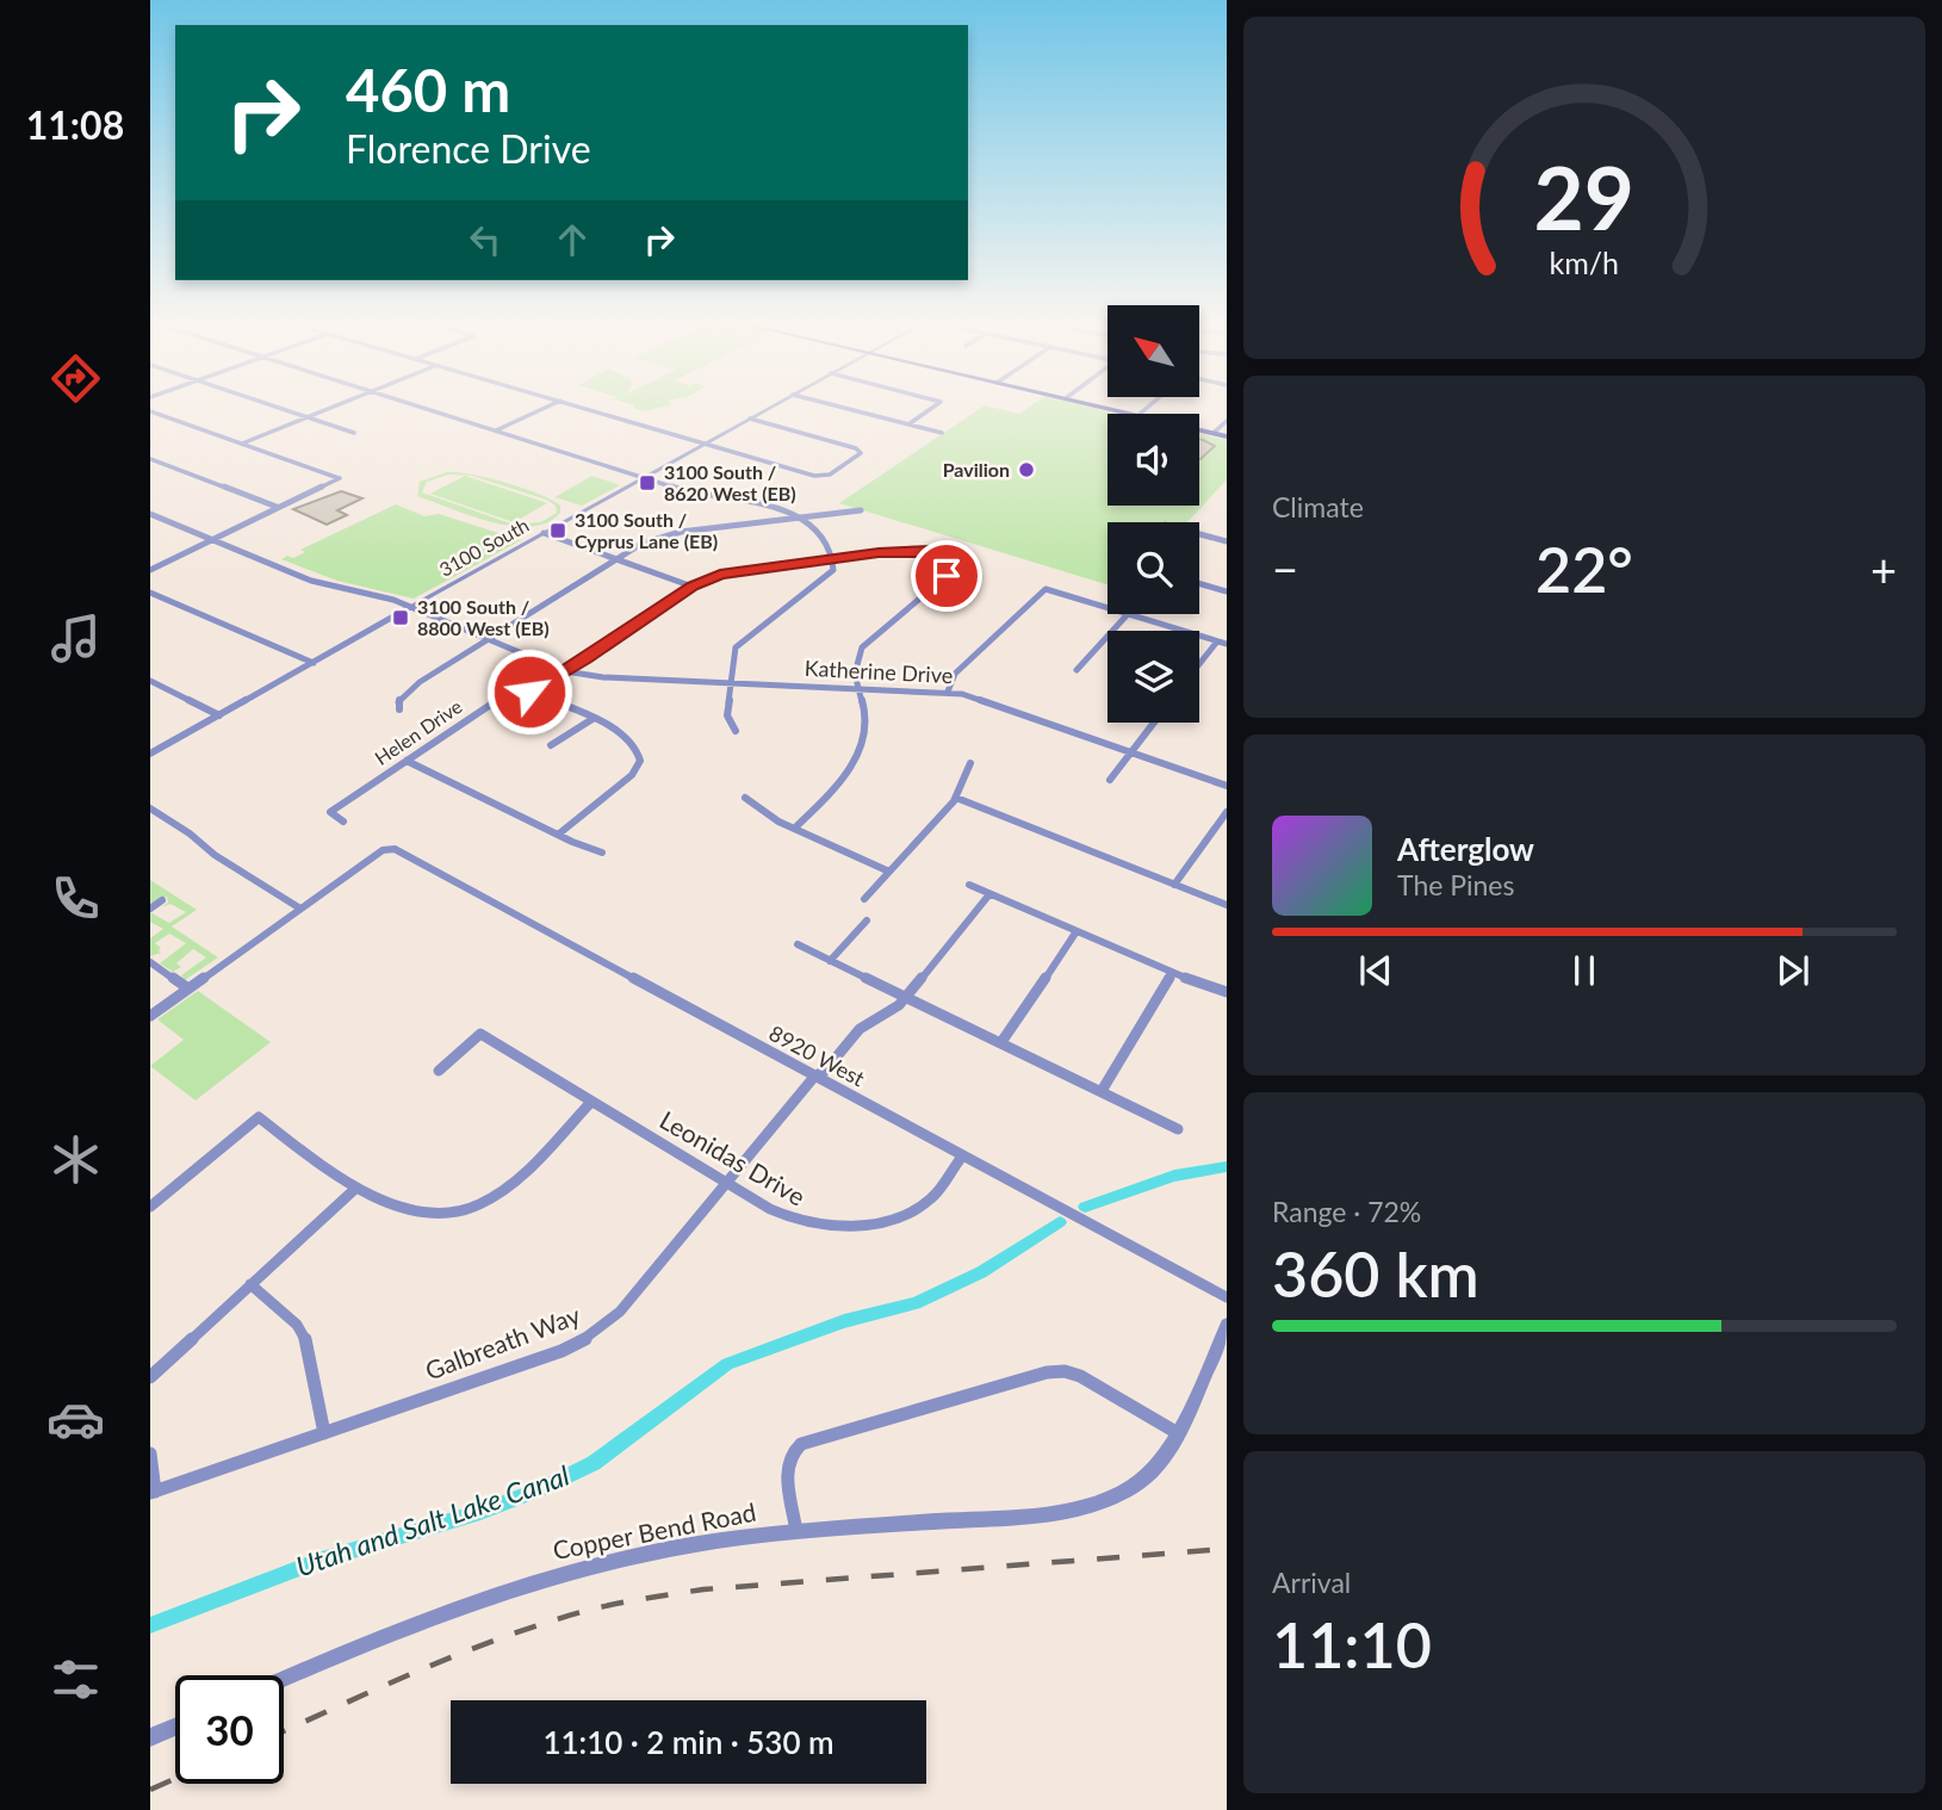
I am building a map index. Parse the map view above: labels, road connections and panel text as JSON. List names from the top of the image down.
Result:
{
  "streets": {
    "street": [
      "3100 South",
      "Katherine Drive",
      "Helen Drive",
      "8920 West",
      "Leonidas Drive",
      "Galbreath Way",
      "Copper Bend Road"
    ]
  },
  "crossings": [
    ["3100 South", "Katherine Drive"],
    ["Katherine Drive", "Helen Drive"],
    ["8920 West", "Leonidas Drive"],
    ["8920 West", "Galbreath Way"],
    ["Leonidas Drive", "Galbreath Way"]
  ],
  "water": ["Utah and Salt Lake Canal"],
  "places": {
    "other": ["Pavilion"],
    "transit": ["3100 South / 8620 West (EB)", "3100 South / Cyprus Lane (EB)", "3100 South / 8800 West (EB)"]
  },
  "north": "top left",
  "page": {
    "tabs": "11:08",
    "turn": ["460 m", "Florence Drive"],
    "tile": [
      "Climate",
      ["Range · 72%", "360 km"],
      ["Arrival", "11:10"]
    ],
    "heat": ["−", "22°", "+"],
    "song": ["Afterglow", "The Pines"],
    "limit": "30",
    "trip": "11:10 · 2 min · 530 m",
    "gauge": ["29", "km/h"]
  }
}
